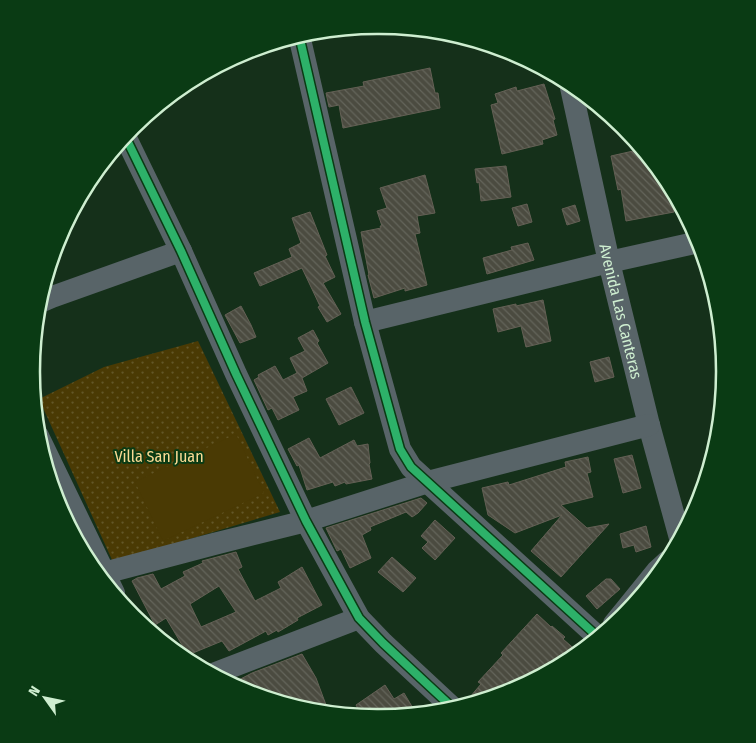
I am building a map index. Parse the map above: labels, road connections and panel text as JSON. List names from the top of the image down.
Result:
{
  "streets": {
    "street": ["Avenida Las Canteras"]
  },
  "parks": ["Villa San Juan"],
  "north": "top left"
}
